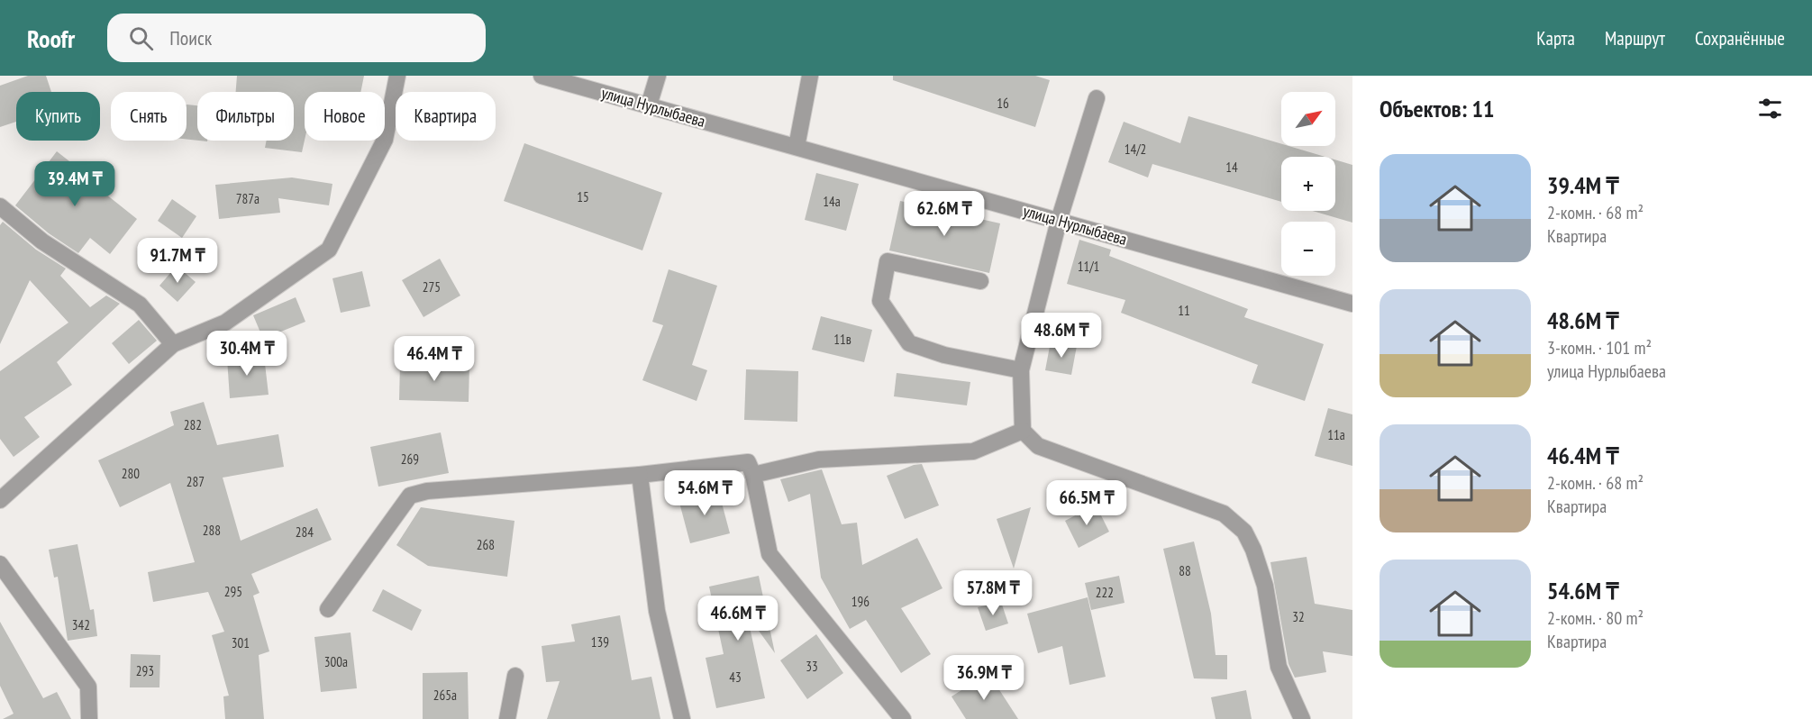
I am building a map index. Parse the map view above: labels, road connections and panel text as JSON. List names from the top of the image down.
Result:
{
  "streets": {
    "street": ["улица Нурлыбаева"]
  },
  "house_numbers": [
    "16",
    "14/2",
    "14",
    "15",
    "787а",
    "14а",
    "11/1",
    "275",
    "11",
    "11в",
    "282",
    "11а",
    "269",
    "280",
    "287",
    "288",
    "284",
    "268",
    "88",
    "295",
    "222",
    "196",
    "32",
    "342",
    "139",
    "301",
    "300а",
    "33",
    "293",
    "43",
    "265а"
  ],
  "north": "top right",
  "page": {
    "header": "Roofr",
    "search": "Поиск",
    "nav": ["Карта", "Маршрут", "Сохранённые"],
    "heading": "Объектов: 11",
    "map_buttons": ["+", "−"],
    "chip": [
      "Купить",
      "Снять",
      "Фильтры",
      "Новое",
      "Квартира"
    ],
    "list": [
      {
        "name": "39.4M ₸",
        "note": "2-комн. · 68 m² · Квартира"
      },
      {
        "name": "48.6M ₸",
        "note": "3-комн. · 101 m² · улица Нурлыбаева"
      },
      {
        "name": "46.4M ₸",
        "note": "2-комн. · 68 m² · Квартира"
      },
      {
        "name": "54.6M ₸",
        "note": "2-комн. · 80 m² · Квартира"
      }
    ],
    "price": [
      "39.4M ₸",
      "62.6M ₸",
      "91.7M ₸",
      "48.6M ₸",
      "30.4M ₸",
      "46.4M ₸",
      "54.6M ₸",
      "66.5M ₸",
      "57.8M ₸",
      "46.6M ₸",
      "36.9M ₸"
    ]
  }
}
